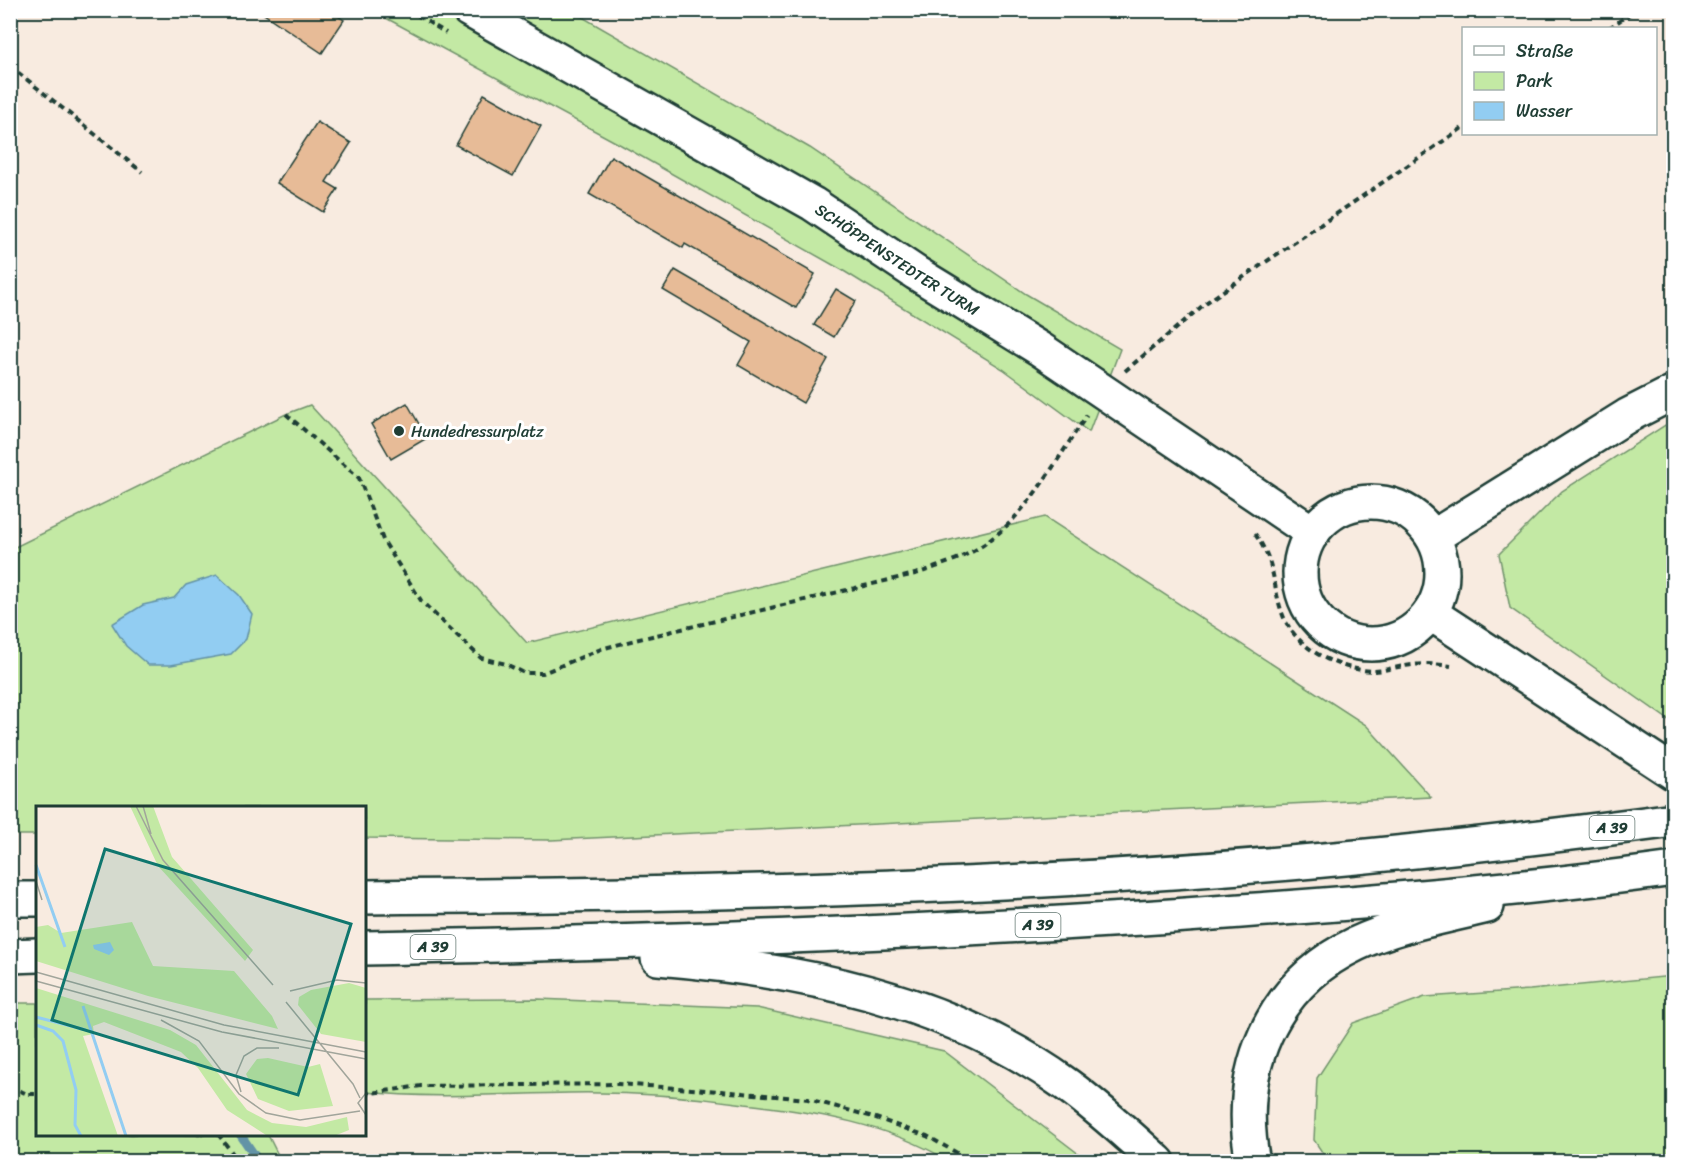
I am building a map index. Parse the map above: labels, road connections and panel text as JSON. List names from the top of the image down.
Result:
{
  "streets": {
    "main road": ["SCHÖPPENSTEDTER TURM", "A 39"]
  },
  "places": ["Hundedressurplatz"],
  "legend": ["Straße", "Park", "Wasser"]
}
